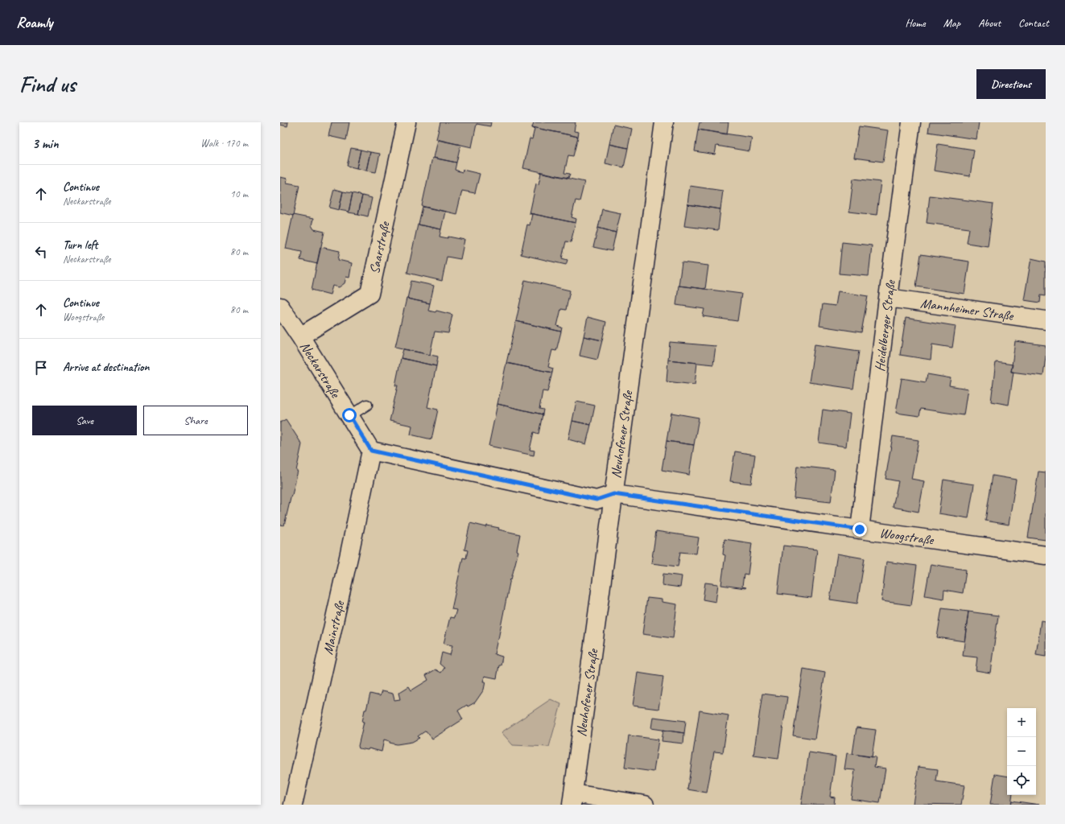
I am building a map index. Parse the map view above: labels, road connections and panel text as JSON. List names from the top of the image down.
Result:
{
  "streets": {
    "street": [
      "Saarstraße",
      "Mannheimer Straße",
      "Heidelberger Straße",
      "Neckarstraße",
      "Neuhofener Straße",
      "Woogstraße",
      "Mainstraße"
    ]
  },
  "crossings": [
    ["Saarstraße", "Neckarstraße"],
    ["Mannheimer Straße", "Heidelberger Straße"],
    ["Heidelberger Straße", "Woogstraße"],
    ["Neckarstraße", "Mainstraße"],
    ["Neuhofener Straße", "Woogstraße"]
  ],
  "page": {
    "header": "Roamly",
    "nav": [
      "Home",
      "Map",
      "About",
      "Contact"
    ],
    "buttons": [
      "Directions",
      ["Save", "Share"]
    ],
    "title": "Find us",
    "heading": ["3 min", "Walk · 170 m"],
    "list": [
      ["Continue", "Neckarstraße", "10 m"],
      ["Turn left", "Neckarstraße", "80 m"],
      ["Continue", "Woogstraße", "80 m"],
      "Arrive at destination"
    ],
    "map_buttons": ["+", "−"]
  }
}
